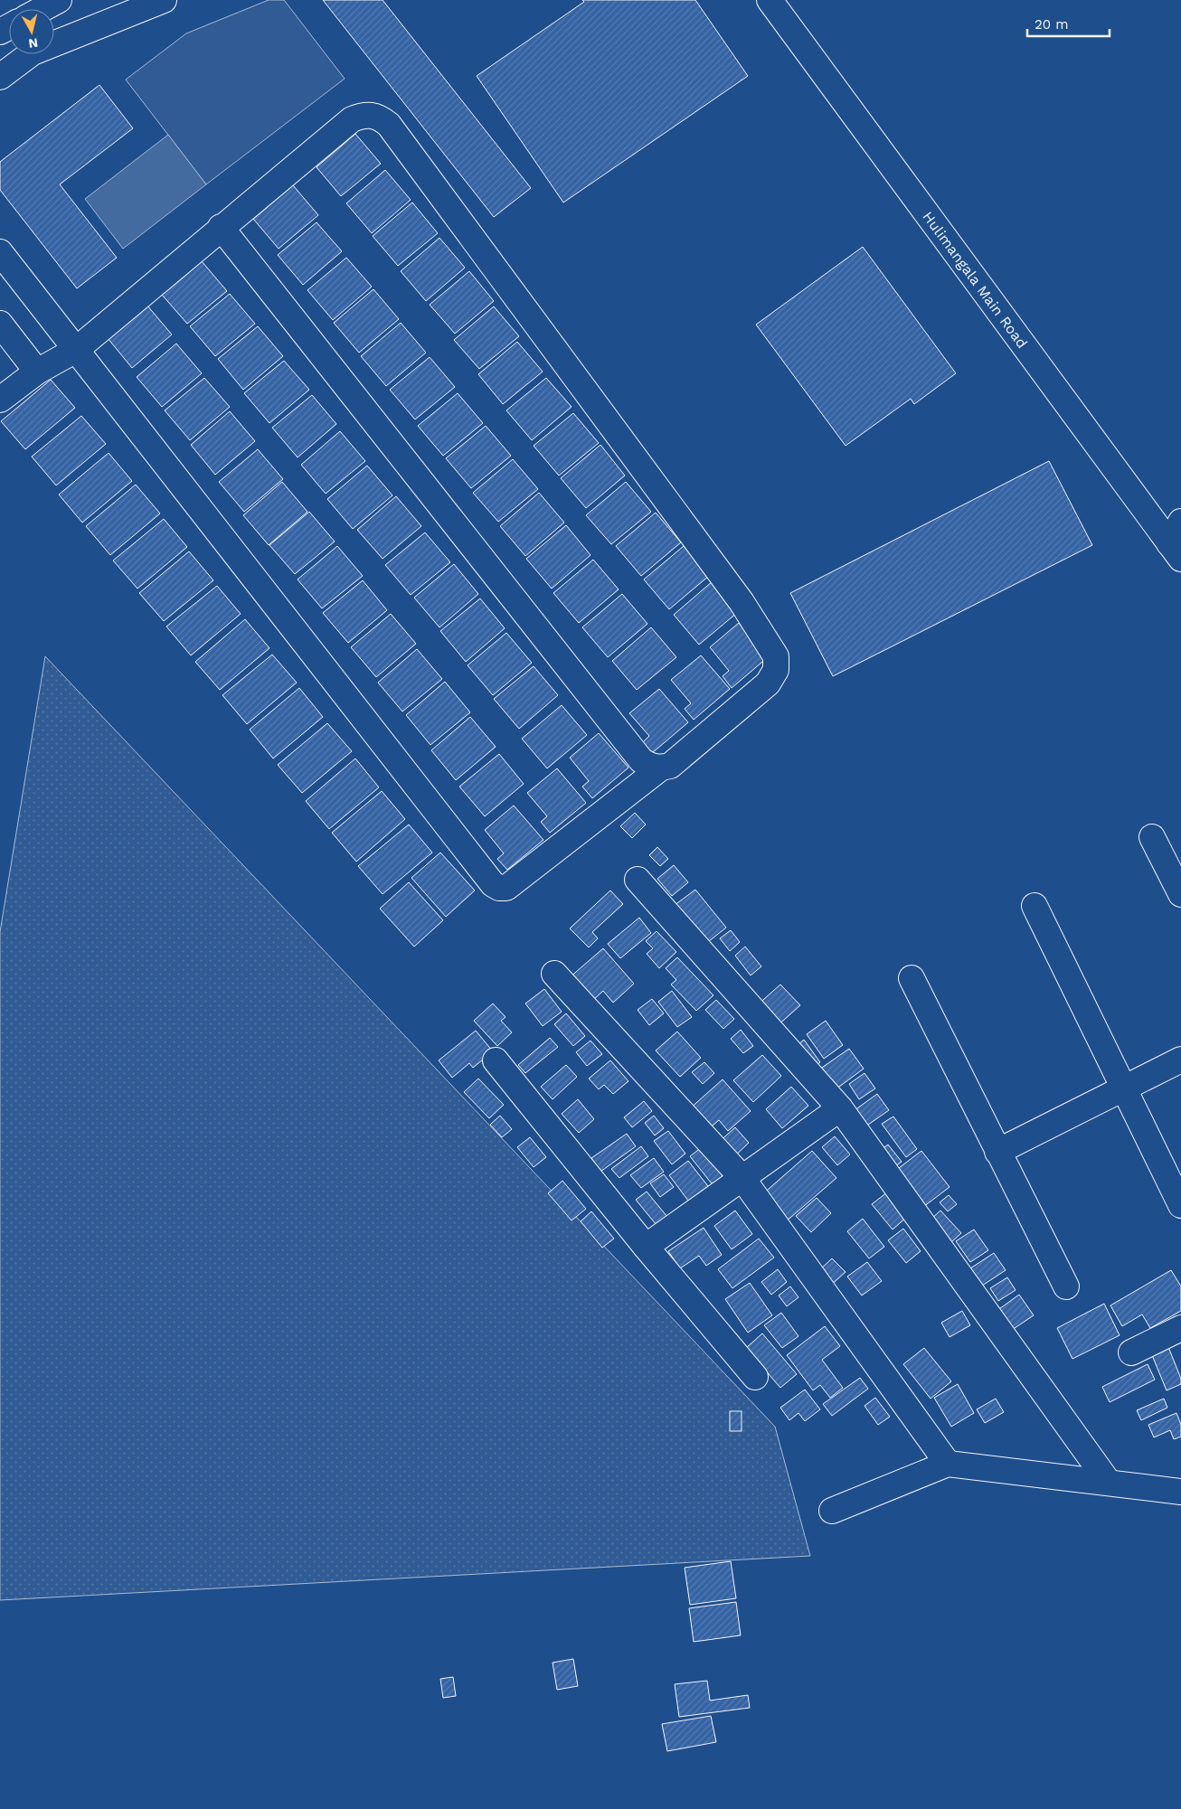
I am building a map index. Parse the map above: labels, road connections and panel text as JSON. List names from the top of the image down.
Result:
{
  "streets": {
    "street": ["Hulimangala Main Road"]
  },
  "scale_bar": "20 m",
  "north": "bottom"
}
